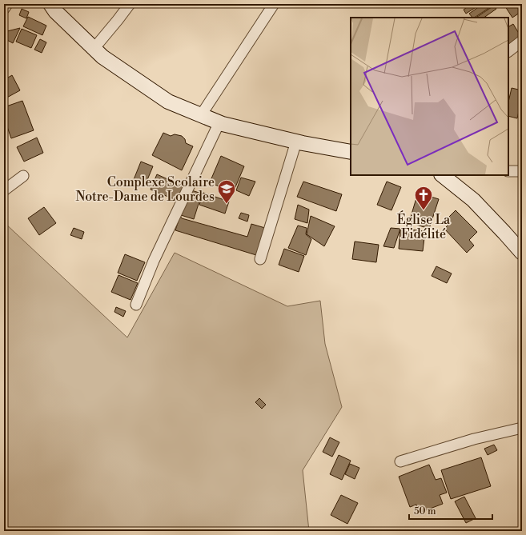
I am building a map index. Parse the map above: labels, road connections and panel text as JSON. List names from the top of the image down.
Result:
{
  "places": {
    "school or university": ["Complexe Scolaire Notre-Dame de Lourdes"],
    "church": ["Église La Fidélité"]
  },
  "scale_bar": "50 m"
}
